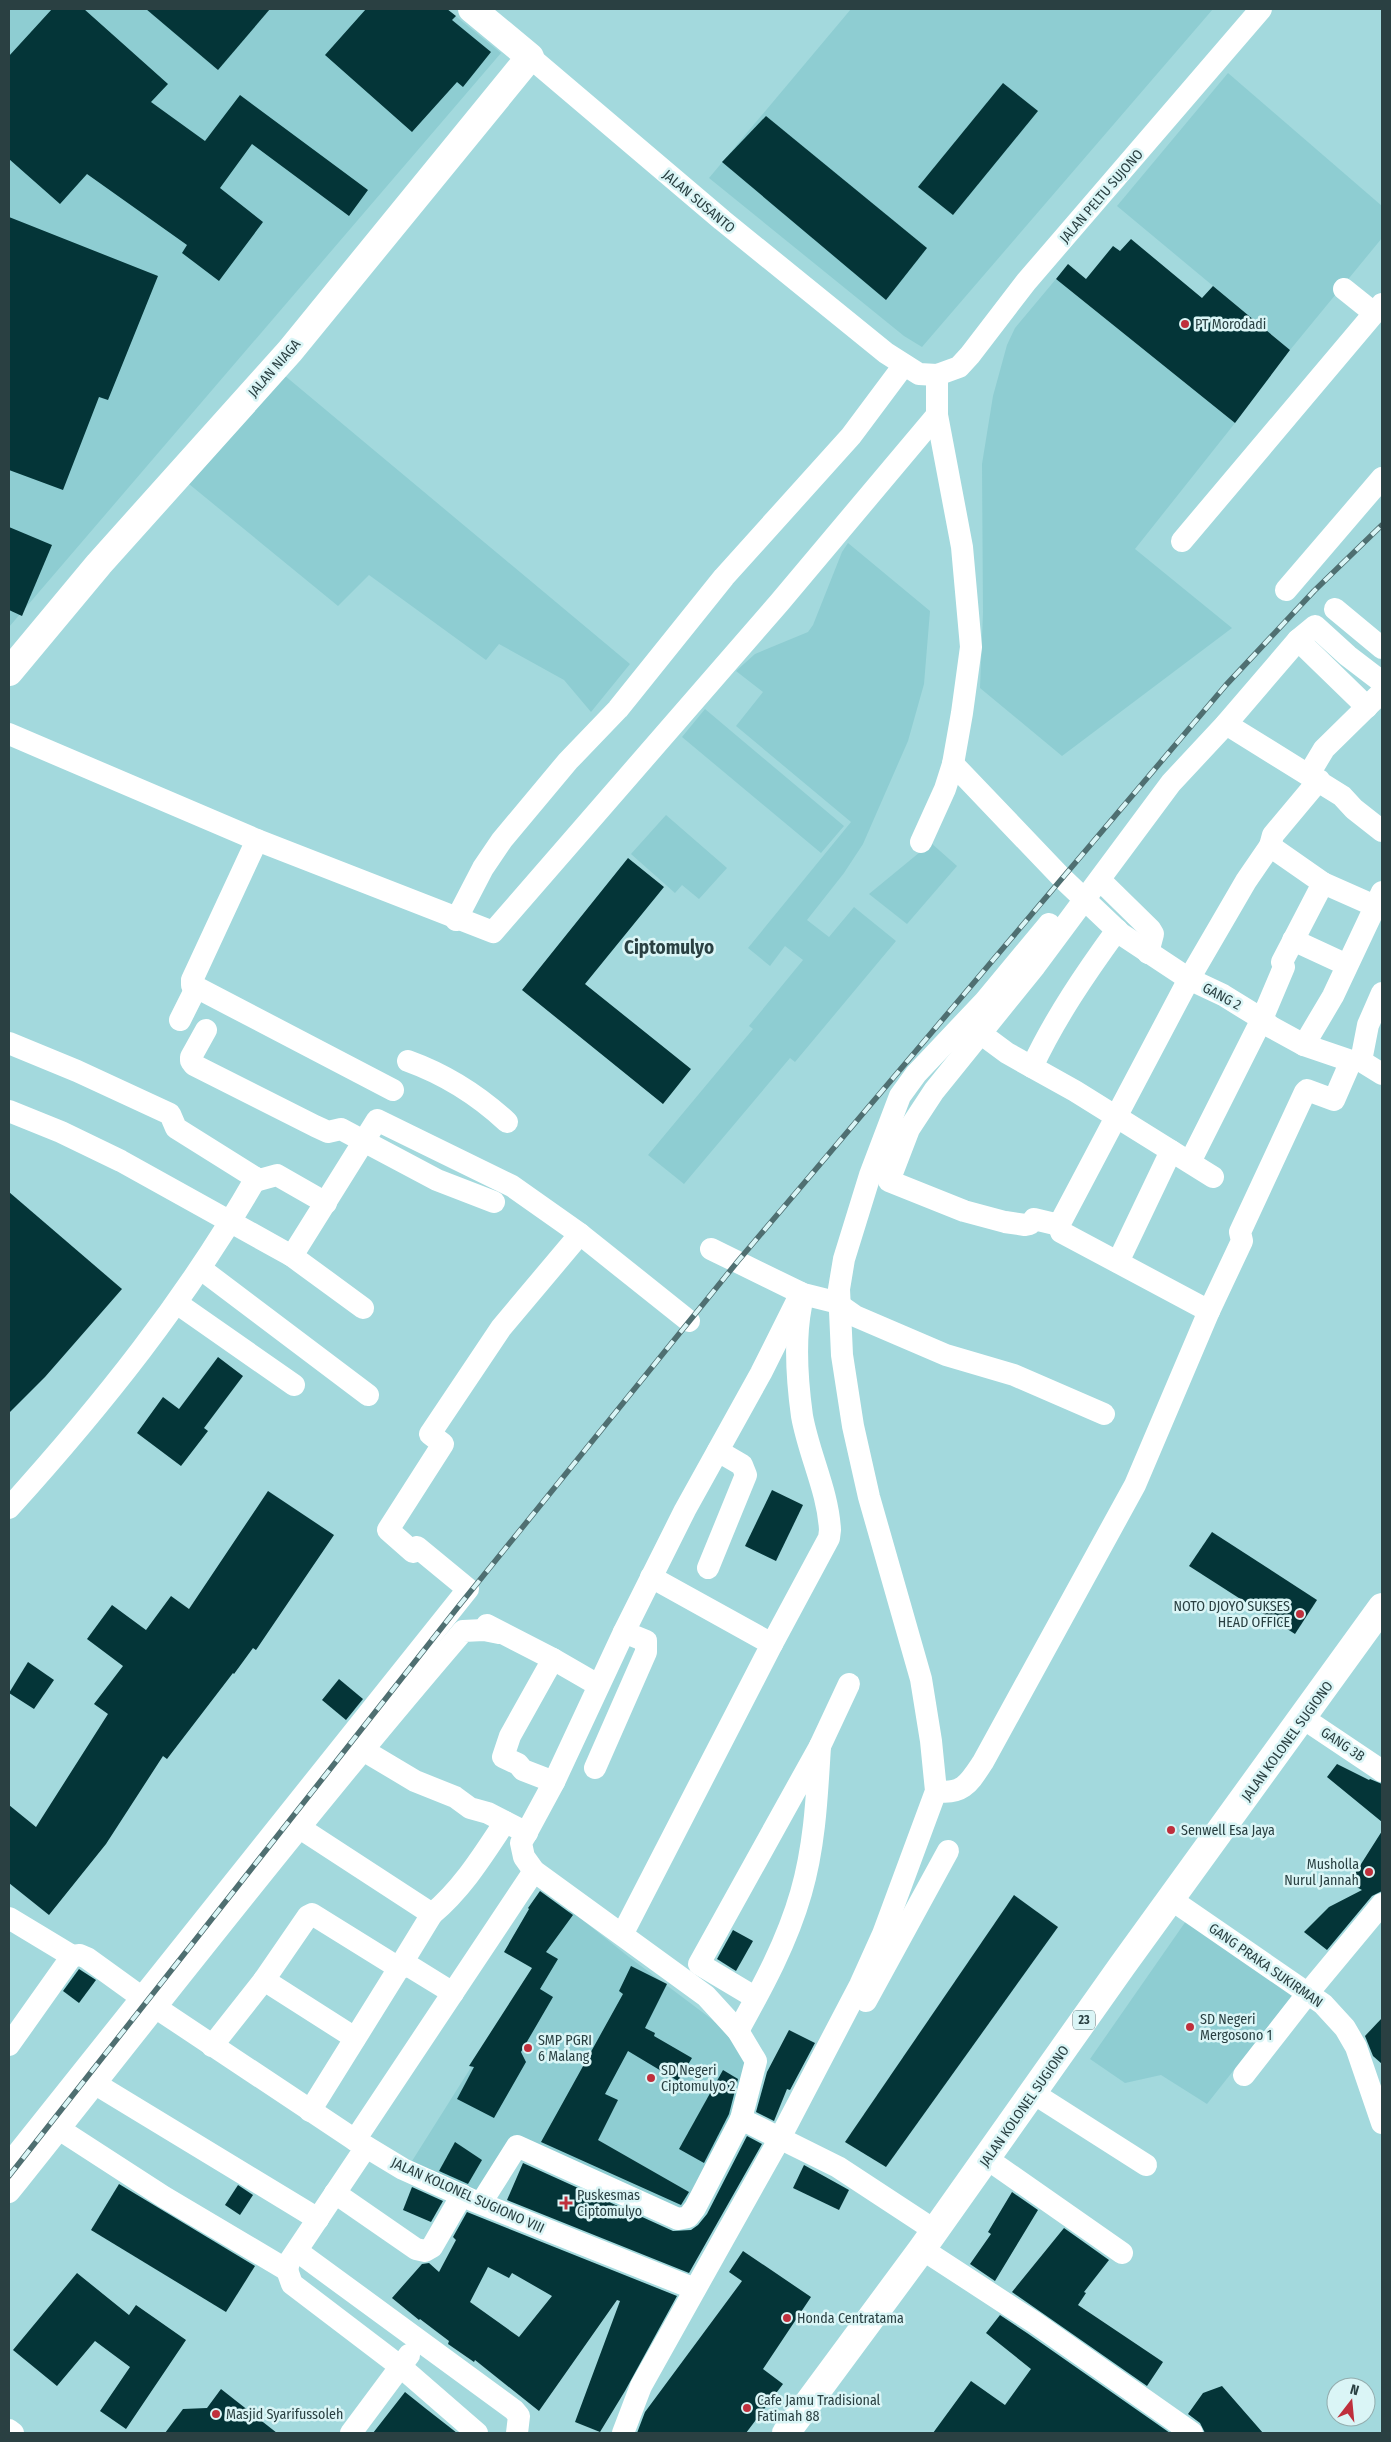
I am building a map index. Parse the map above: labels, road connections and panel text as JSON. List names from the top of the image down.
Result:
{
  "streets": {
    "main road": [
      "JALAN SUSANTO",
      "JALAN NIAGA",
      "JALAN KOLONEL SUGIONO",
      "23"
    ],
    "street": [
      "JALAN PELTU SUJONO",
      "GANG 2",
      "GANG 3B",
      "GANG PRAKA SUKIRMAN",
      "JALAN KOLONEL SUGIONO VIII"
    ]
  },
  "crossings": [
    ["JALAN PELTU SUJONO", "JALAN SUSANTO"],
    ["JALAN SUSANTO", "JALAN NIAGA"],
    ["JALAN KOLONEL SUGIONO", "GANG 3B"],
    ["JALAN KOLONEL SUGIONO", "GANG PRAKA SUKIRMAN"]
  ],
  "districts": ["Ciptomulyo"],
  "places": {
    "other": [
      "PT Morodadi",
      "NOTO DJOYO SUKSES HEAD OFFICE",
      "Senwell Esa Jaya",
      "Musholla Nurul Jannah",
      "SD Negeri Mergosono 1",
      "SMP PGRI 6 Malang",
      "SD Negeri Ciptomulyo 2",
      "Honda Centratama",
      "Cafe Jamu Tradisional Fatimah 88",
      "Masjid Syarifussoleh"
    ],
    "health": ["Puskesmas Ciptomulyo"]
  },
  "north": "top"
}
